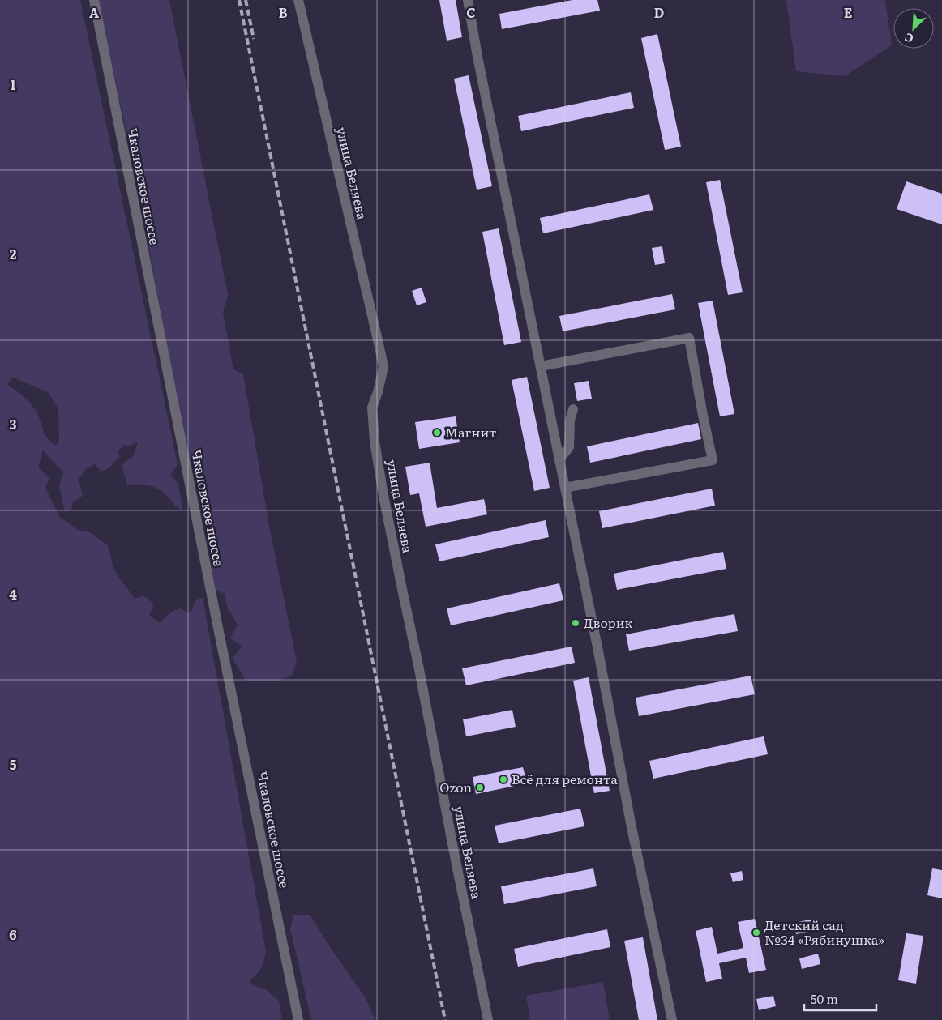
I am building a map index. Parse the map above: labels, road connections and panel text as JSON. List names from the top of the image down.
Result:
{
  "streets": {
    "street": ["улица Беляева", "Чкаловское шоссе"]
  },
  "places": [
    "Магнит",
    "Дворик",
    "Всё для ремонта",
    "Ozon",
    "Детский сад №34 «Рябинушка»"
  ],
  "scale_bar": "50 m",
  "north": "bottom left",
  "grid": {
    "columns": [
      "A",
      "B",
      "C",
      "D",
      "E"
    ],
    "rows": [
      "1",
      "2",
      "3",
      "4",
      "5",
      "6"
    ]
  }
}
